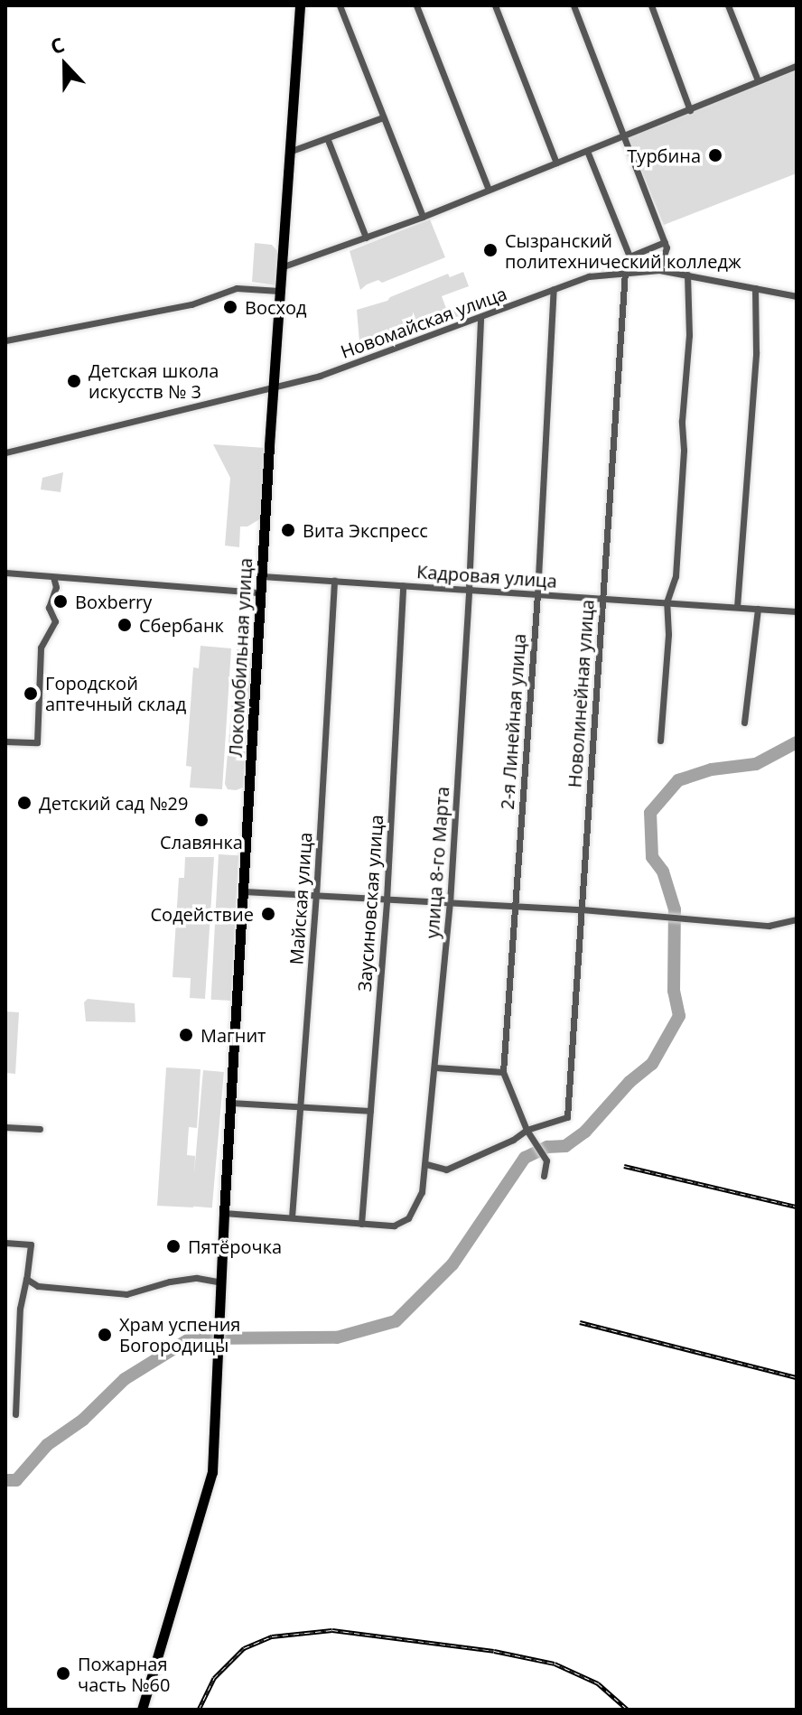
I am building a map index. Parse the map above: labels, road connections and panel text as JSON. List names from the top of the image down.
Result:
{
  "streets": {
    "main road": ["Локомобильная улица"],
    "street": [
      "Новомайская улица",
      "Кадровая улица",
      "Новолинейная улица",
      "2-я Линейная улица",
      "улица 8-го Марта",
      "Майская улица",
      "Заусиновская улица"
    ]
  },
  "crossings": [
    ["Новомайская улица", "Локомобильная улица"],
    ["Новомайская улица", "Новолинейная улица"],
    ["Новомайская улица", "2-я Линейная улица"],
    ["Новомайская улица", "улица 8-го Марта"],
    ["Кадровая улица", "Локомобильная улица"],
    ["Кадровая улица", "Новолинейная улица"],
    ["Кадровая улица", "2-я Линейная улица"],
    ["Кадровая улица", "улица 8-го Марта"],
    ["Кадровая улица", "Майская улица"],
    ["Кадровая улица", "Заусиновская улица"],
    ["Локомобильная улица", "улица 8-го Марта"],
    ["Новолинейная улица", "2-я Линейная улица"],
    ["улица 8-го Марта", "Майская улица"],
    ["улица 8-го Марта", "Заусиновская улица"]
  ],
  "places": [
    "Турбина",
    "Сызранский политехнический колледж",
    "Восход",
    "Детская школа искусств № 3",
    "Вита Экспресс",
    "Boxberry",
    "Сбербанк",
    "Городской аптечный склад",
    "Детский сад №29",
    "Славянка",
    "Содействие",
    "Магнит",
    "Пятёрочка",
    "Храм успения Богородицы",
    "Пожарная часть №60"
  ],
  "north": "top"
}
